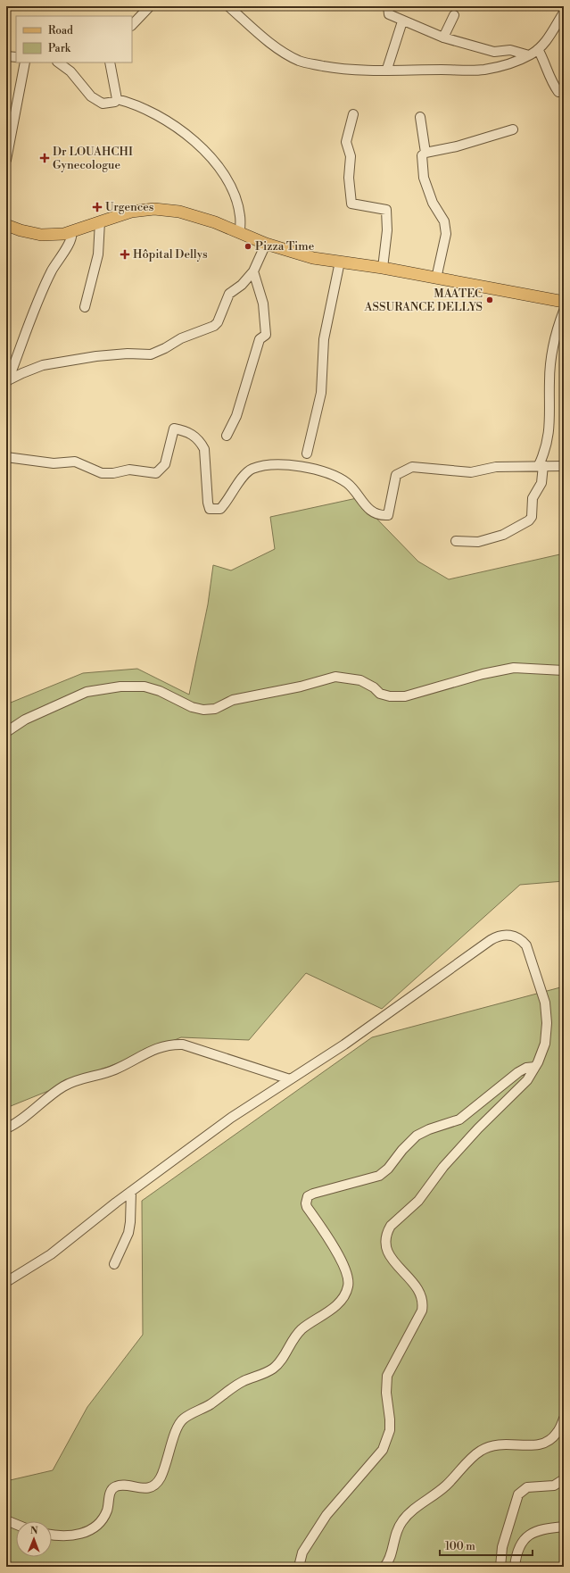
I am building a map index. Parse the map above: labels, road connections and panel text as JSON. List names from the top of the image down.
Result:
{
  "places": {
    "health": ["Dr LOUAHCHI Gynecologue", "Urgences", "Hôpital Dellys"],
    "other": ["Pizza Time", "MAATEC ASSURANCE DELLYS"]
  },
  "legend": ["Road", "Park"],
  "scale_bar": "100 m",
  "north": "top"
}
